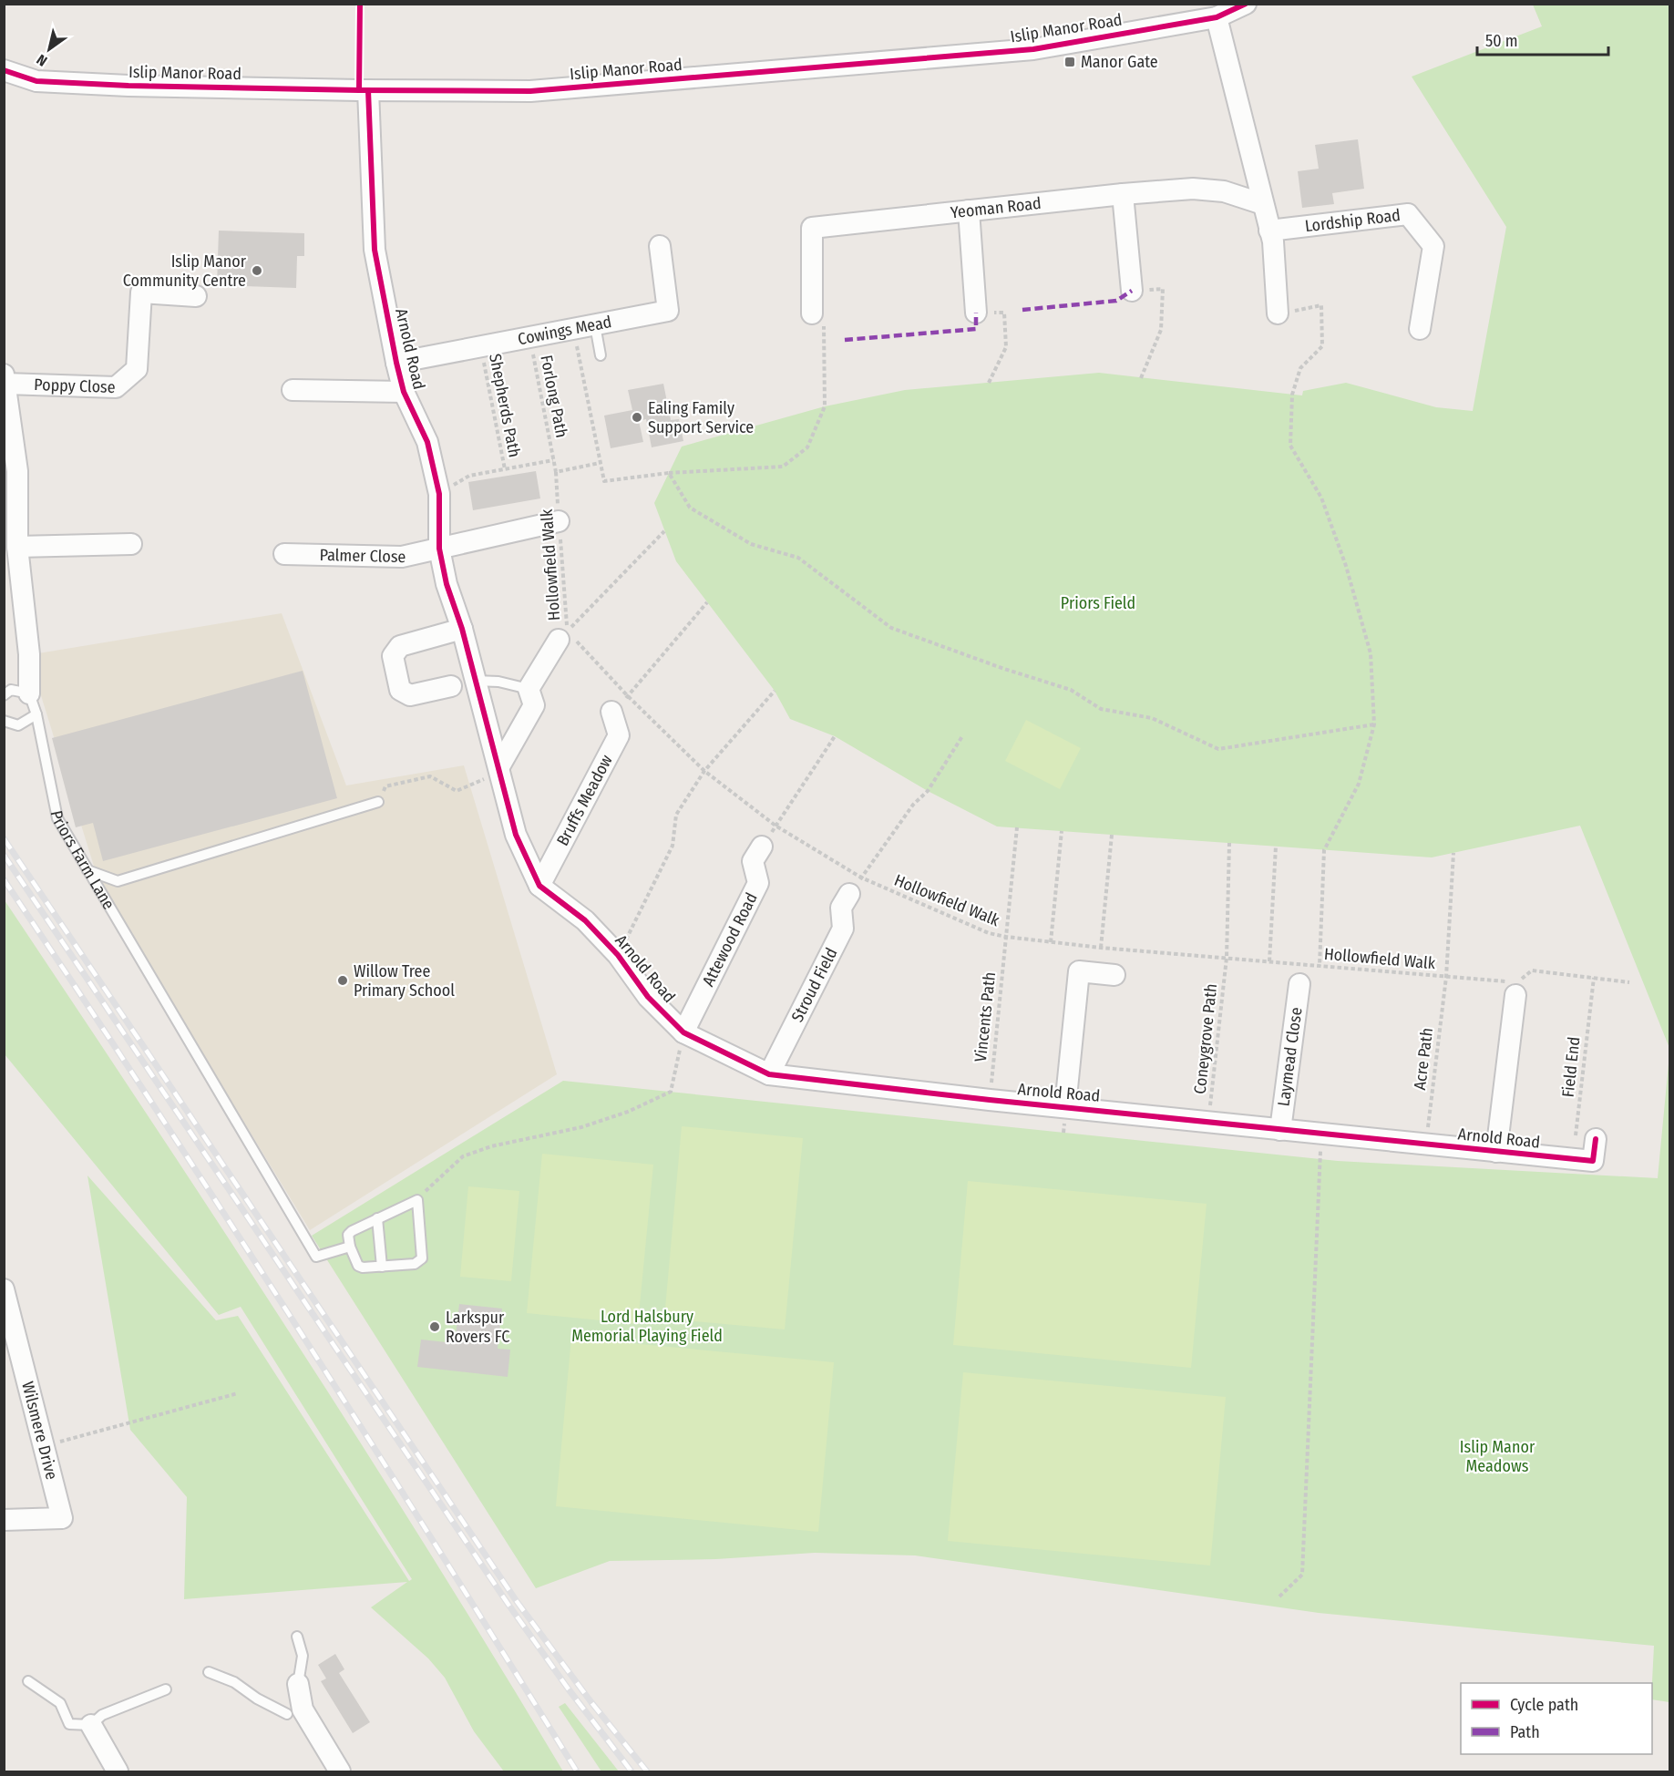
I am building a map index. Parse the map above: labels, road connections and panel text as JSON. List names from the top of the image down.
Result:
{
  "streets": {
    "street": [
      "Islip Manor Road",
      "Yeoman Road",
      "Lordship Road",
      "Cowings Mead",
      "Arnold Road",
      "Poppy Close",
      "Palmer Close",
      "Bruffs Meadow",
      "Priors Farm Lane",
      "Attewood Road",
      "Stroud Field",
      "Laymead Close",
      "Wilsmere Drive"
    ],
    "path": [
      "Forlong Path",
      "Shepherds Path",
      "Hollowfield Walk",
      "Vincents Path",
      "Coneygrove Path",
      "Acre Path",
      "Field End"
    ]
  },
  "crossings": [
    ["Islip Manor Road", "Arnold Road"],
    ["Cowings Mead", "Arnold Road"],
    ["Cowings Mead", "Forlong Path"],
    ["Cowings Mead", "Shepherds Path"],
    ["Arnold Road", "Palmer Close"],
    ["Arnold Road", "Bruffs Meadow"],
    ["Arnold Road", "Attewood Road"],
    ["Arnold Road", "Stroud Field"],
    ["Arnold Road", "Vincents Path"],
    ["Arnold Road", "Coneygrove Path"],
    ["Arnold Road", "Laymead Close"],
    ["Arnold Road", "Acre Path"],
    ["Arnold Road", "Field End"],
    ["Poppy Close", "Priors Farm Lane"],
    ["Forlong Path", "Hollowfield Walk"],
    ["Palmer Close", "Hollowfield Walk"],
    ["Hollowfield Walk", "Stroud Field"],
    ["Hollowfield Walk", "Vincents Path"],
    ["Hollowfield Walk", "Coneygrove Path"],
    ["Hollowfield Walk", "Acre Path"],
    ["Hollowfield Walk", "Field End"]
  ],
  "parks": ["Priors Field", "Lord Halsbury Memorial Playing Field", "Islip Manor Meadows"],
  "places": {
    "transit": ["Manor Gate"],
    "other": [
      "Islip Manor Community Centre",
      "Ealing Family Support Service",
      "Willow Tree Primary School",
      "Larkspur Rovers FC"
    ]
  },
  "legend": ["Cycle path", "Path"],
  "scale_bar": "50 m",
  "north": "bottom left"
}
